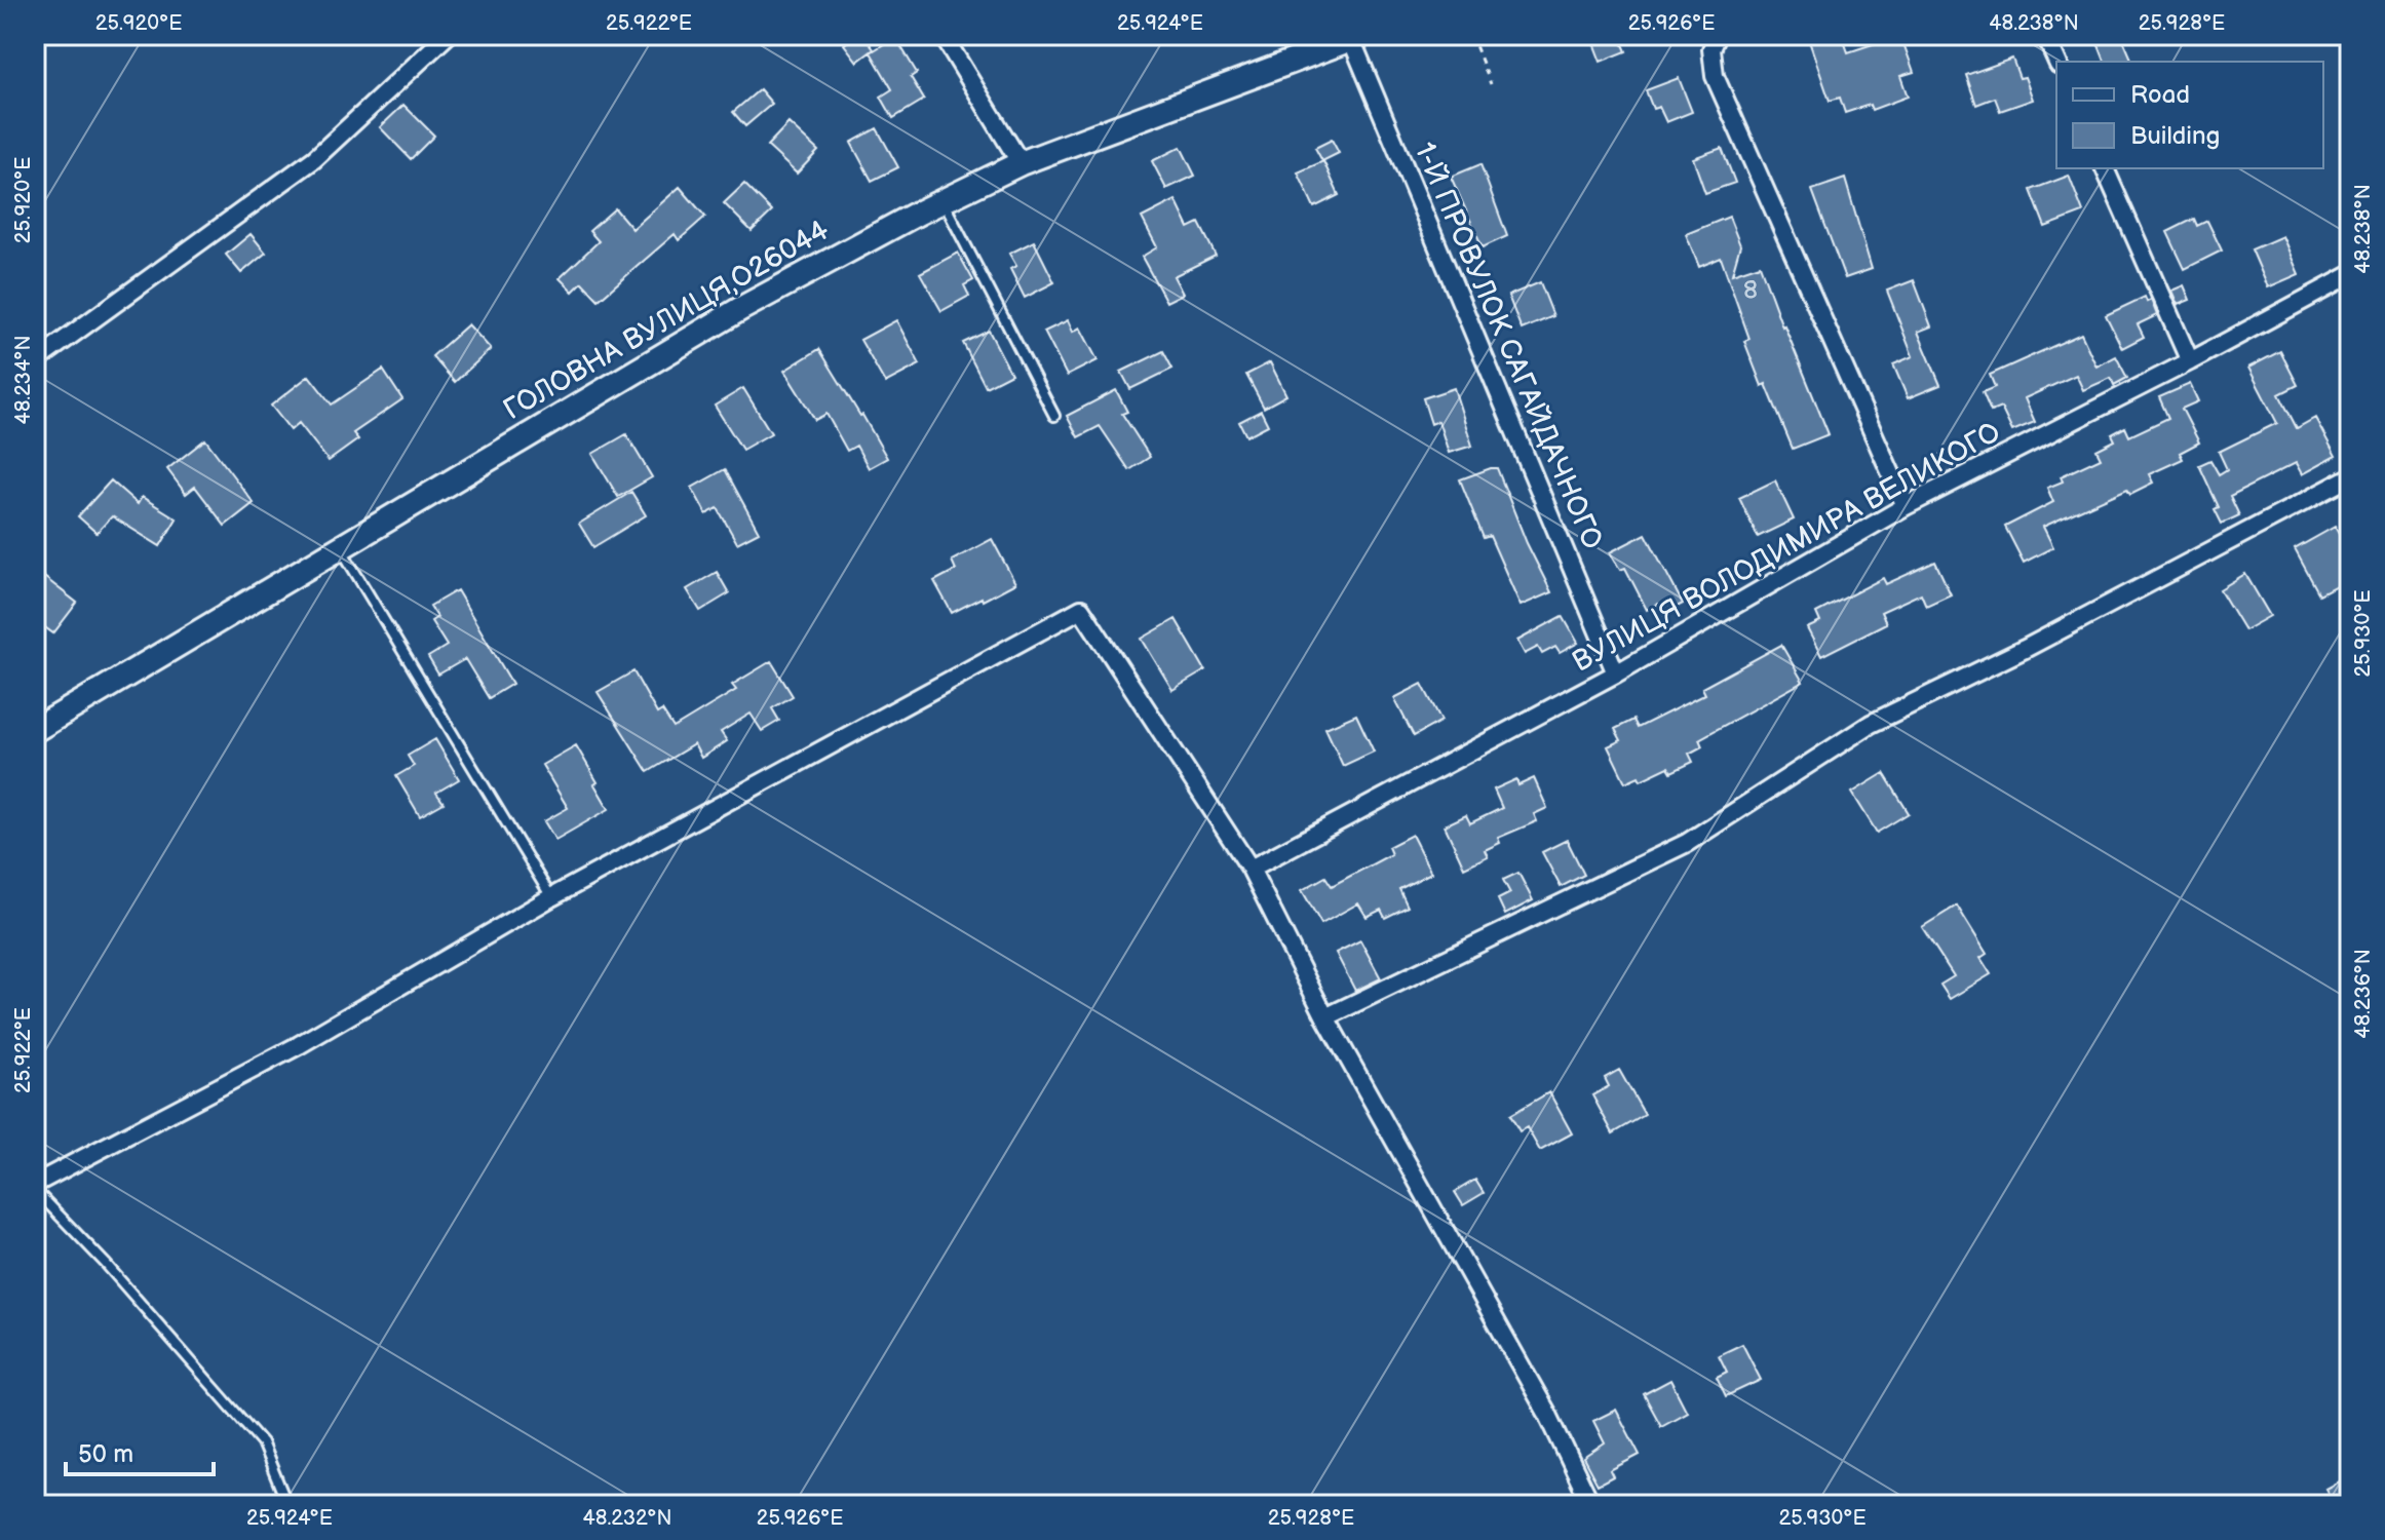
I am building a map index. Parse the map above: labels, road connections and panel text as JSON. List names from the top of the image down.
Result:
{
  "streets": {
    "main road": ["ГОЛОВНА ВУЛИЦЯ,О26044"],
    "street": ["1-Й ПРОВУЛОК САГАЙДАЧНОГО", "ВУЛИЦЯ ВОЛОДИМИРА ВЕЛИКОГО"]
  },
  "crossings": [
    ["ГОЛОВНА ВУЛИЦЯ,О26044", "1-Й ПРОВУЛОК САГАЙДАЧНОГО"],
    ["1-Й ПРОВУЛОК САГАЙДАЧНОГО", "ВУЛИЦЯ ВОЛОДИМИРА ВЕЛИКОГО"]
  ],
  "house_numbers": ["8"],
  "legend": ["Road", "Building"],
  "scale_bar": "50 m",
  "coordinates": [
    "25.920°E",
    "25.922°E",
    "25.924°E",
    "25.926°E",
    "48.238°N",
    "25.928°E",
    "48.234°N",
    "25.930°E",
    "48.236°N",
    "48.232°N"
  ]
}
